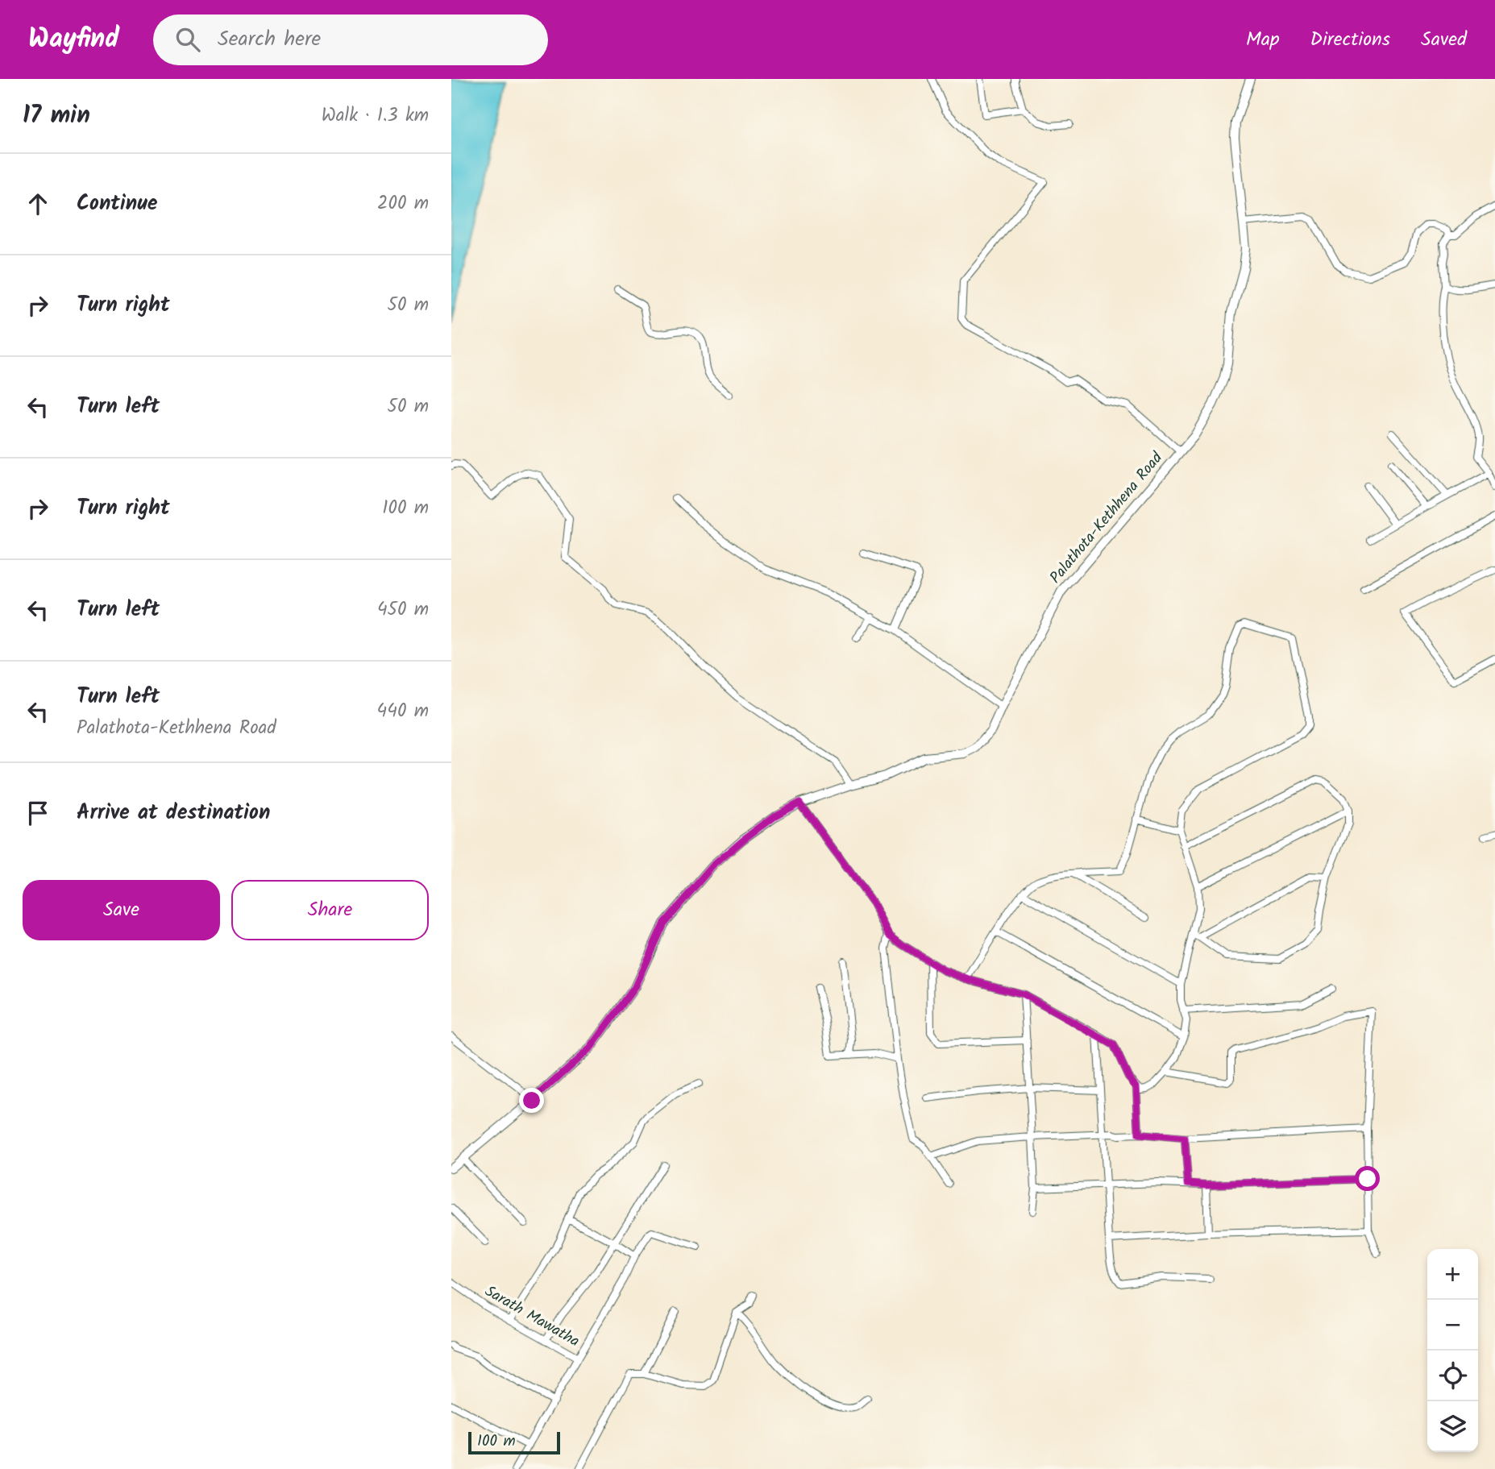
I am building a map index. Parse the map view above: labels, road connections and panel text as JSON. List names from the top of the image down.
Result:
{
  "streets": {
    "street": ["Palathota-Kethhena Road", "Sarath Mawatha"]
  },
  "scale_bar": "100 m",
  "page": {
    "header": "Wayfind",
    "search": "Search here",
    "nav": ["Map", "Directions", "Saved"],
    "heading": ["17 min", "Walk · 1.3 km"],
    "list": [
      ["Continue", "200 m"],
      ["Turn right", "50 m"],
      ["Turn left", "50 m"],
      ["Turn right", "100 m"],
      ["Turn left", "450 m"],
      ["Turn left", "Palathota-Kethhena Road", "440 m"],
      "Arrive at destination"
    ],
    "buttons": ["Save", "Share"],
    "map_buttons": ["+", "−"],
    "scale": "100 m"
  }
}
